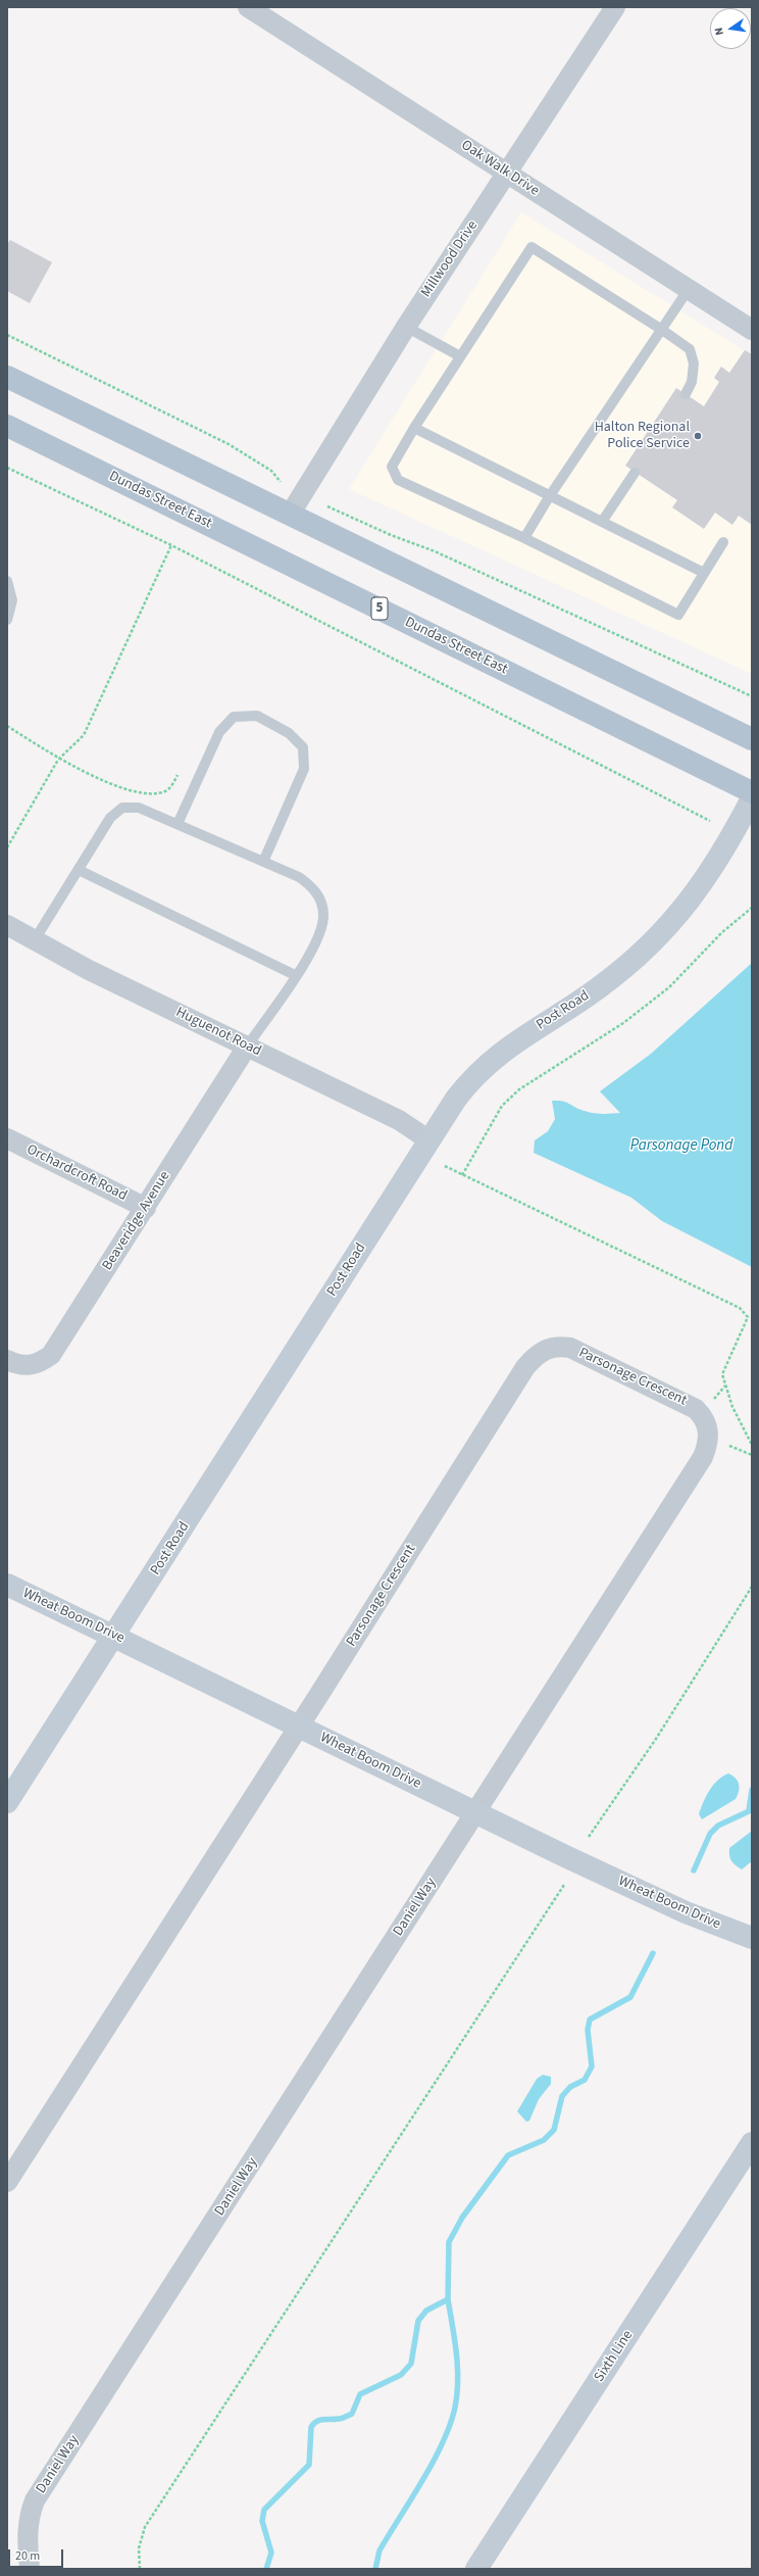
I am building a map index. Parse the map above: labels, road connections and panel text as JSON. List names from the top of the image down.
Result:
{
  "streets": {
    "main road": ["Dundas Street East", "5"],
    "street": [
      "Oak Walk Drive",
      "Millwood Drive",
      "Post Road",
      "Huguenot Road",
      "Orchardcroft Road",
      "Beaveridge Avenue",
      "Parsonage Crescent",
      "Wheat Boom Drive",
      "Daniel Way",
      "Sixth Line"
    ]
  },
  "crossings": [
    ["Oak Walk Drive", "Millwood Drive"],
    ["Post Road", "Huguenot Road"],
    ["Post Road", "Wheat Boom Drive"],
    ["Huguenot Road", "Beaveridge Avenue"],
    ["Orchardcroft Road", "Beaveridge Avenue"],
    ["Parsonage Crescent", "Wheat Boom Drive"],
    ["Parsonage Crescent", "Daniel Way"],
    ["Wheat Boom Drive", "Daniel Way"]
  ],
  "water": ["Parsonage Pond"],
  "places": ["Halton Regional Police Service"],
  "scale_bar": "20 m",
  "north": "left"
}
